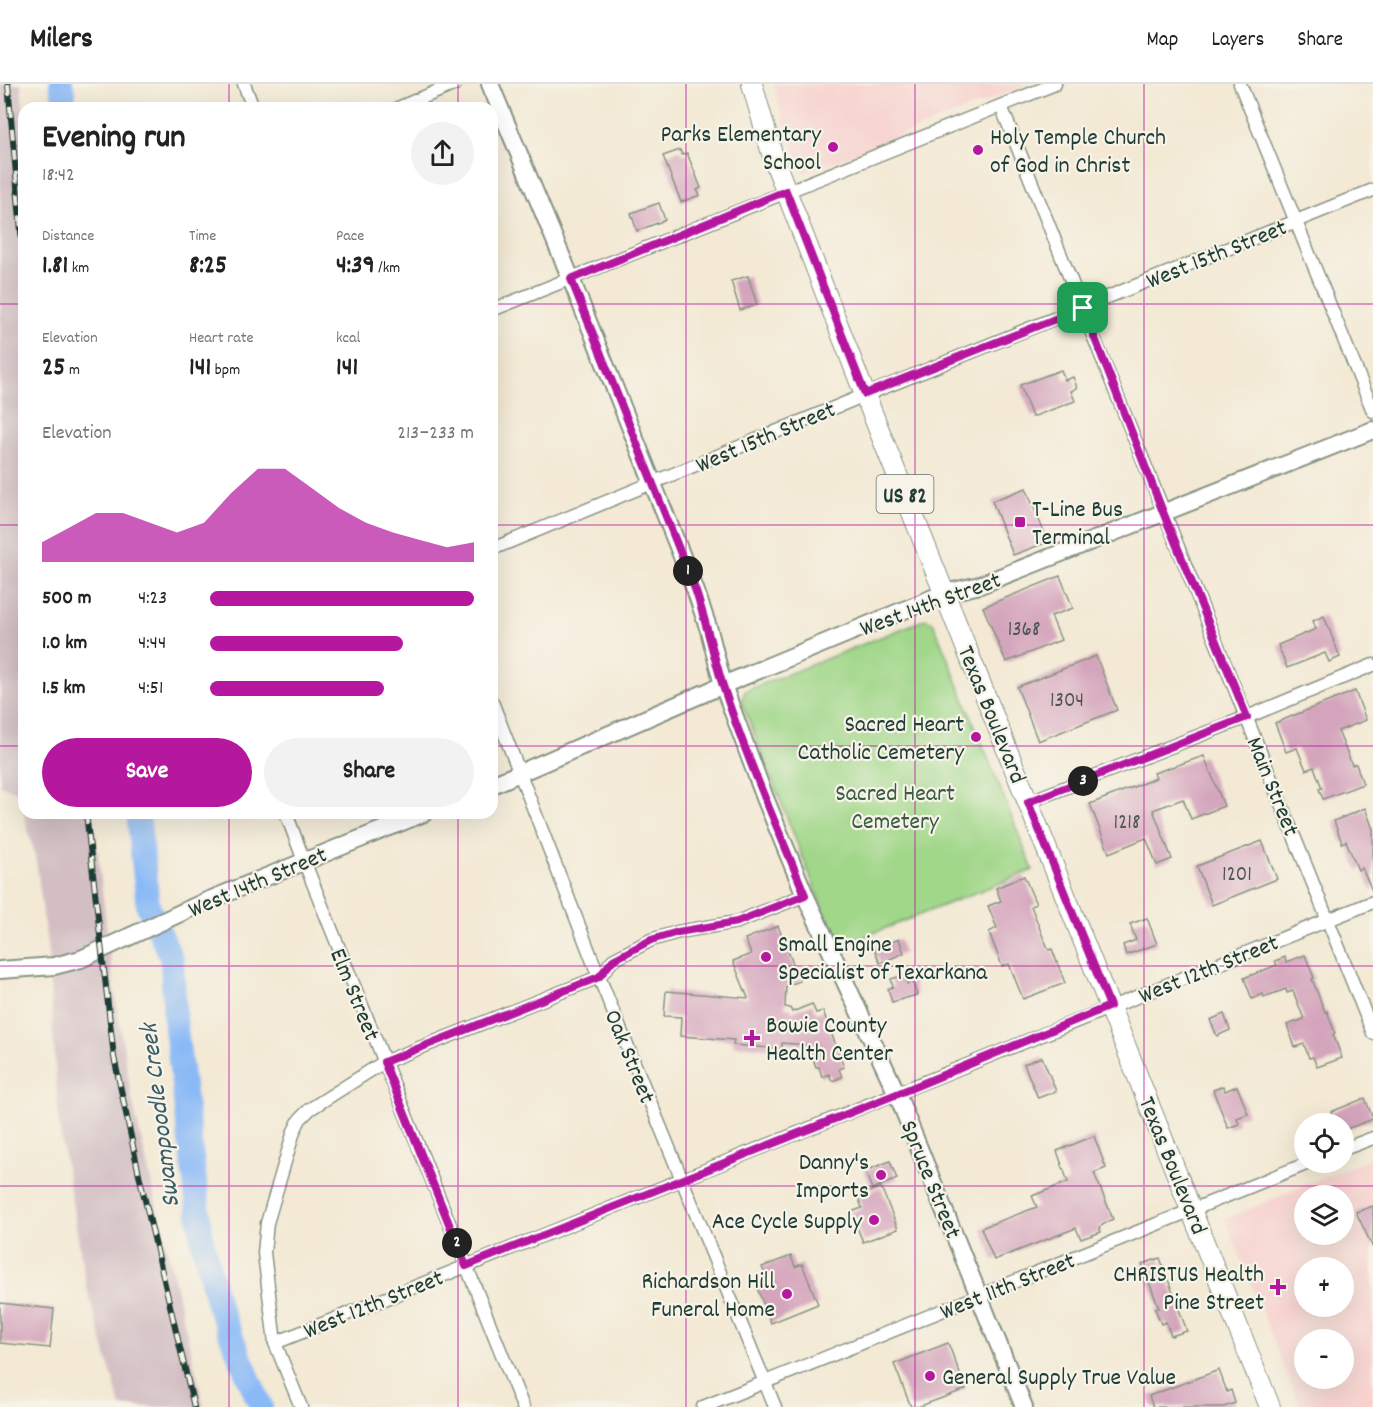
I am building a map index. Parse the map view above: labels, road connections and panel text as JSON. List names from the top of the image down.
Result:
{
  "streets": {
    "main road": ["US 82", "Texas Boulevard"],
    "street": [
      "West 15th Street",
      "West 14th Street",
      "Main Street",
      "West 12th Street",
      "Elm Street",
      "Oak Street",
      "Spruce Street",
      "West 11th Street"
    ]
  },
  "crossings": [
    ["West 15th Street", "Texas Boulevard"],
    ["West 15th Street", "Main Street"],
    ["West 15th Street", "Spruce Street"],
    ["West 14th Street", "Texas Boulevard"],
    ["West 14th Street", "Main Street"],
    ["West 14th Street", "Elm Street"],
    ["West 14th Street", "Oak Street"],
    ["West 14th Street", "Spruce Street"],
    ["Texas Boulevard", "West 12th Street"],
    ["Texas Boulevard", "West 11th Street"],
    ["Main Street", "West 12th Street"],
    ["West 12th Street", "Elm Street"],
    ["West 12th Street", "Oak Street"],
    ["West 12th Street", "Spruce Street"],
    ["Oak Street", "West 11th Street"],
    ["Spruce Street", "West 11th Street"]
  ],
  "water": ["Swampoodle Creek"],
  "parks": ["Sacred Heart Cemetery"],
  "places": {
    "other": [
      "Parks Elementary School",
      "Holy Temple Church of God in Christ",
      "Sacred Heart Catholic Cemetery",
      "Small Engine Specialist of Texarkana",
      "Danny's Imports",
      "Ace Cycle Supply",
      "Richardson Hill Funeral Home",
      "General Supply True Value"
    ],
    "transit": ["T-Line Bus Terminal"],
    "health": ["Bowie County Health Center", "CHRISTUS Health Pine Street"]
  },
  "house_numbers": [
    "1368",
    "1304",
    "1218",
    "1201"
  ],
  "page": {
    "header": "Milers",
    "nav": ["Map", "Layers", "Share"],
    "heading": ["Evening run", "18:42"],
    "stats": [
      ["Distance", "1.81 km"],
      ["Time", "8:25"],
      ["Pace", "4:39 /km"],
      ["Elevation", "25 m"],
      ["Heart rate", "141 bpm"],
      ["kcal", "141"]
    ],
    "chart": ["Elevation", "213–233 m"],
    "pins": ["1", "3", "2"],
    "list": [
      {
        "name": "500 m",
        "note": "4:23"
      },
      {
        "name": "1.0 km",
        "note": "4:44"
      },
      {
        "name": "1.5 km",
        "note": "4:51"
      }
    ],
    "buttons": ["Save", "Share"],
    "map_buttons": ["+", "−"]
  }
}
